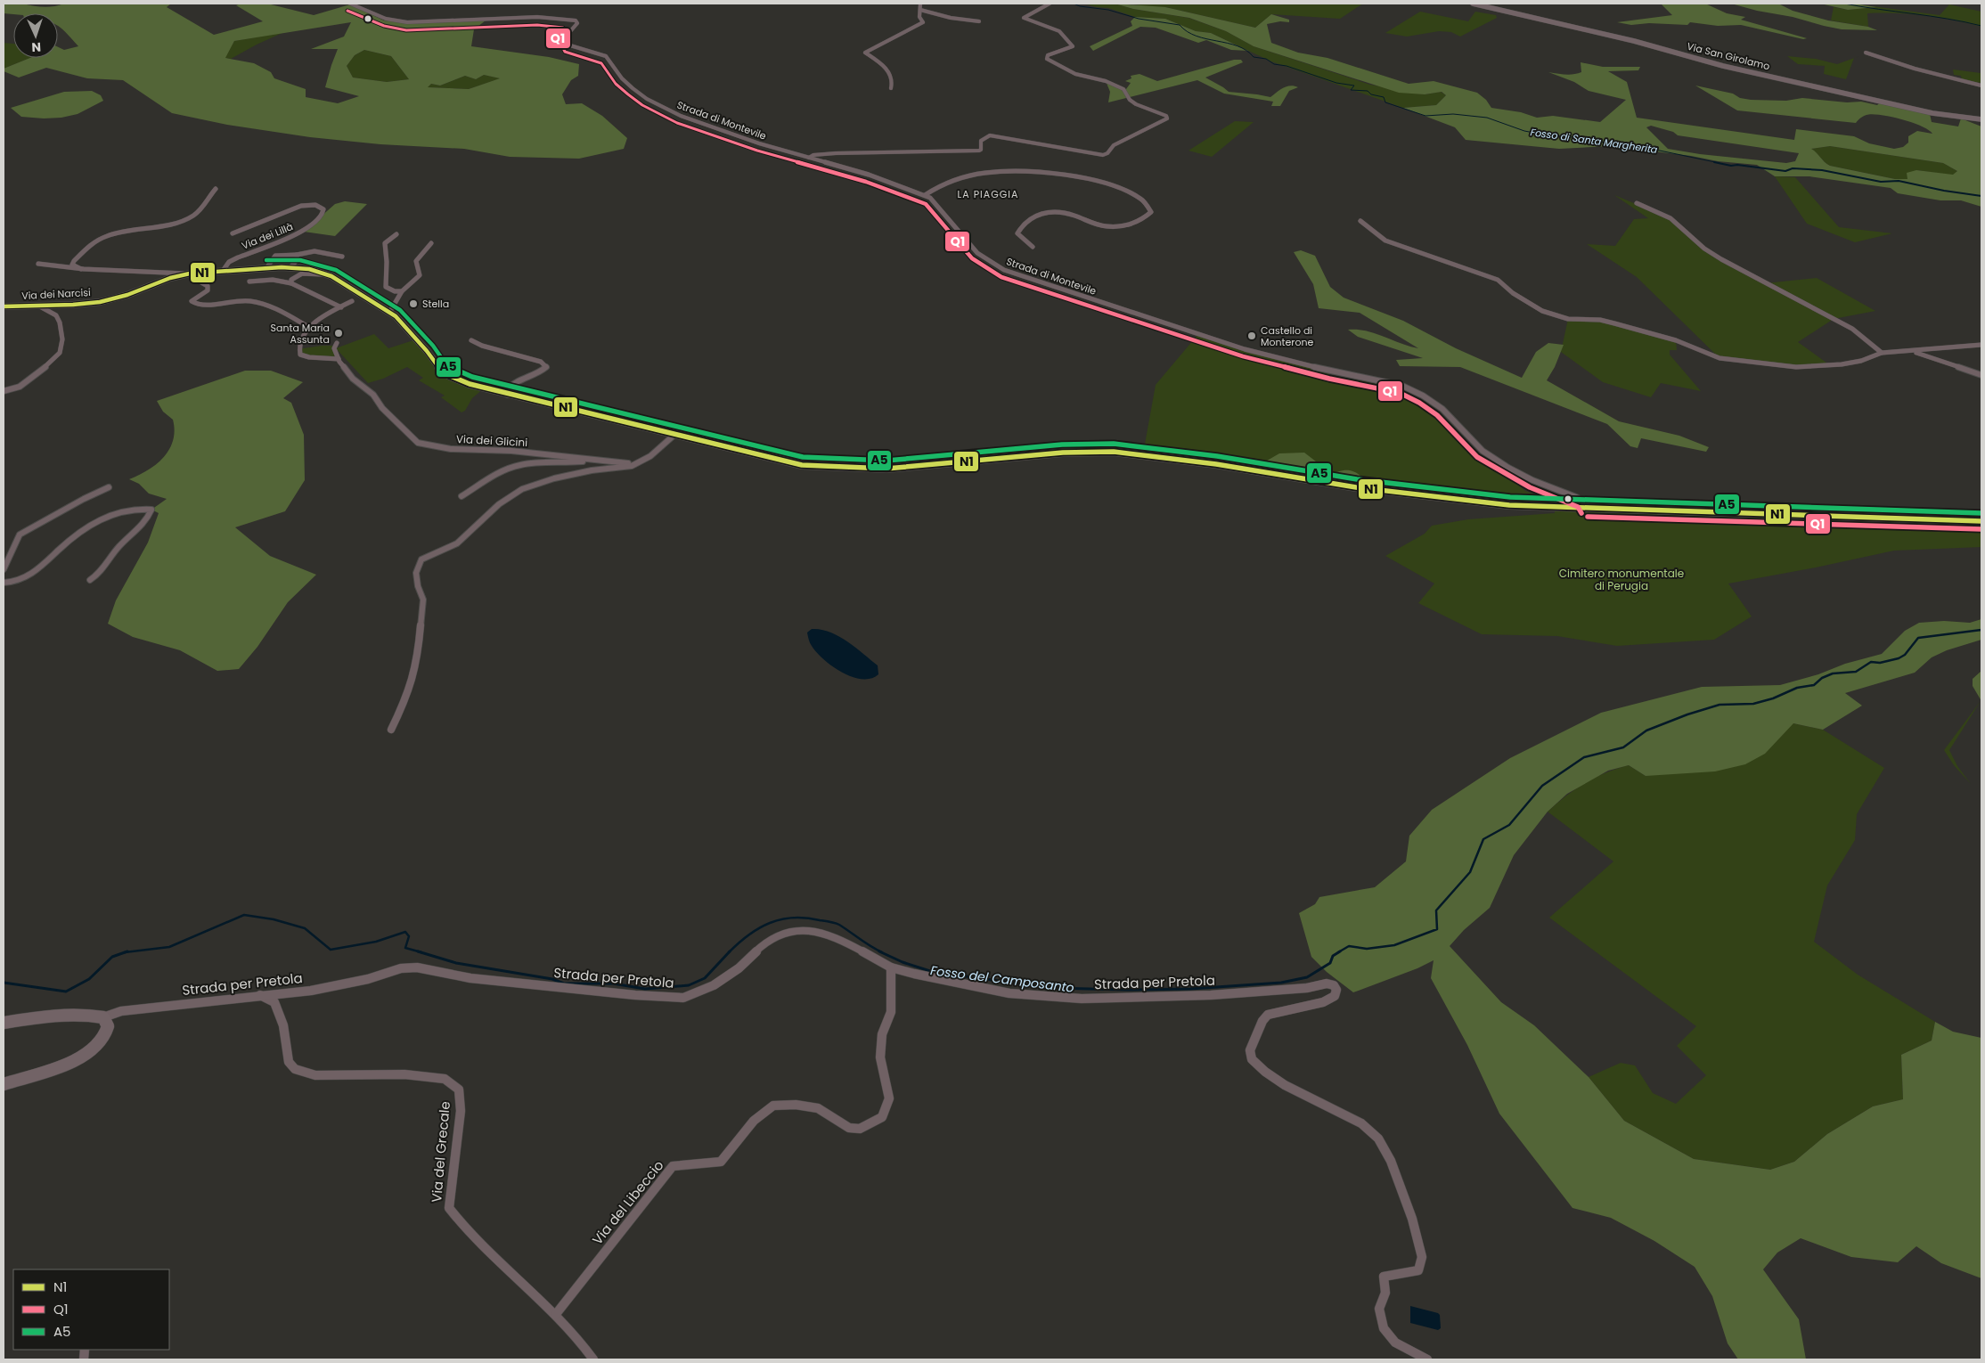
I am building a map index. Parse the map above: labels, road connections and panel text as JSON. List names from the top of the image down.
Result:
{
  "streets": {
    "street": [
      "Via San Girolamo",
      "Strada di Montevile",
      "Via dei Lillà",
      "Via dei Narcisi",
      "Via dei Glicini",
      "Strada per Pretola",
      "Via del Grecale",
      "Via del Libeccio"
    ]
  },
  "crossings": [
    ["Strada di Montevile", "Via dei Narcisi"],
    ["Via dei Lillà", "Via dei Narcisi"],
    ["Strada per Pretola", "Via del Grecale"],
    ["Strada per Pretola", "Via del Libeccio"],
    ["Via del Grecale", "Via del Libeccio"]
  ],
  "districts": ["LA PIAGGIA"],
  "water": ["Fosso di Santa Margherita", "Fosso del Camposanto"],
  "parks": ["Cimitero monumentale di Perugia"],
  "places": ["Stella", "Santa Maria Assunta", "Castello di Monterone"],
  "lines": ["transit line Q1", "transit line A5", "transit line N1"],
  "legend": ["N1", "Q1", "A5"],
  "north": "bottom"
}
